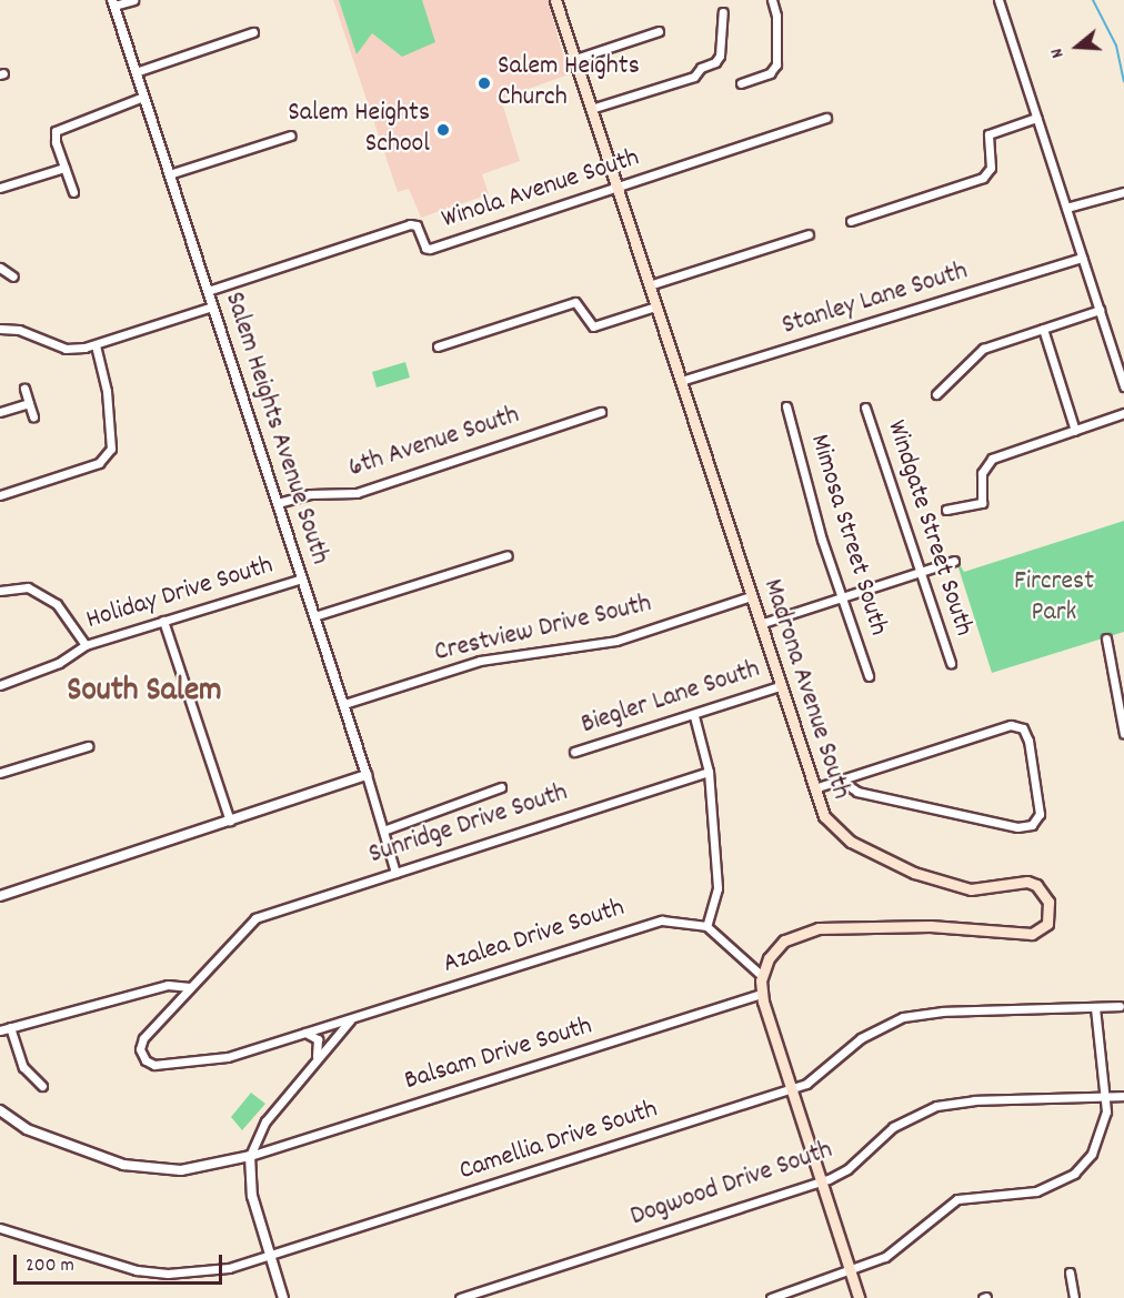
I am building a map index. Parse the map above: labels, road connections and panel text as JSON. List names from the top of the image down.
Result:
{
  "streets": {
    "main road": ["Madrona Avenue South"],
    "street": [
      "Winola Avenue South",
      "Stanley Lane South",
      "Salem Heights Avenue South",
      "6th Avenue South",
      "Windgate Street South",
      "Mimosa Street South",
      "Holiday Drive South",
      "Crestview Drive South",
      "Biegler Lane South",
      "Sunridge Drive South",
      "Azalea Drive South",
      "Balsam Drive South",
      "Camellia Drive South",
      "Dogwood Drive South"
    ]
  },
  "crossings": [
    ["Winola Avenue South", "Salem Heights Avenue South"],
    ["Winola Avenue South", "Madrona Avenue South"],
    ["Stanley Lane South", "Madrona Avenue South"],
    ["Salem Heights Avenue South", "6th Avenue South"],
    ["Salem Heights Avenue South", "Holiday Drive South"],
    ["Salem Heights Avenue South", "Crestview Drive South"],
    ["Salem Heights Avenue South", "Sunridge Drive South"],
    ["Crestview Drive South", "Madrona Avenue South"],
    ["Madrona Avenue South", "Biegler Lane South"],
    ["Sunridge Drive South", "Azalea Drive South"]
  ],
  "districts": ["South Salem"],
  "parks": ["Fircrest Park"],
  "places": ["Salem Heights Church", "Salem Heights School"],
  "scale_bar": "200 m",
  "north": "left"
}
